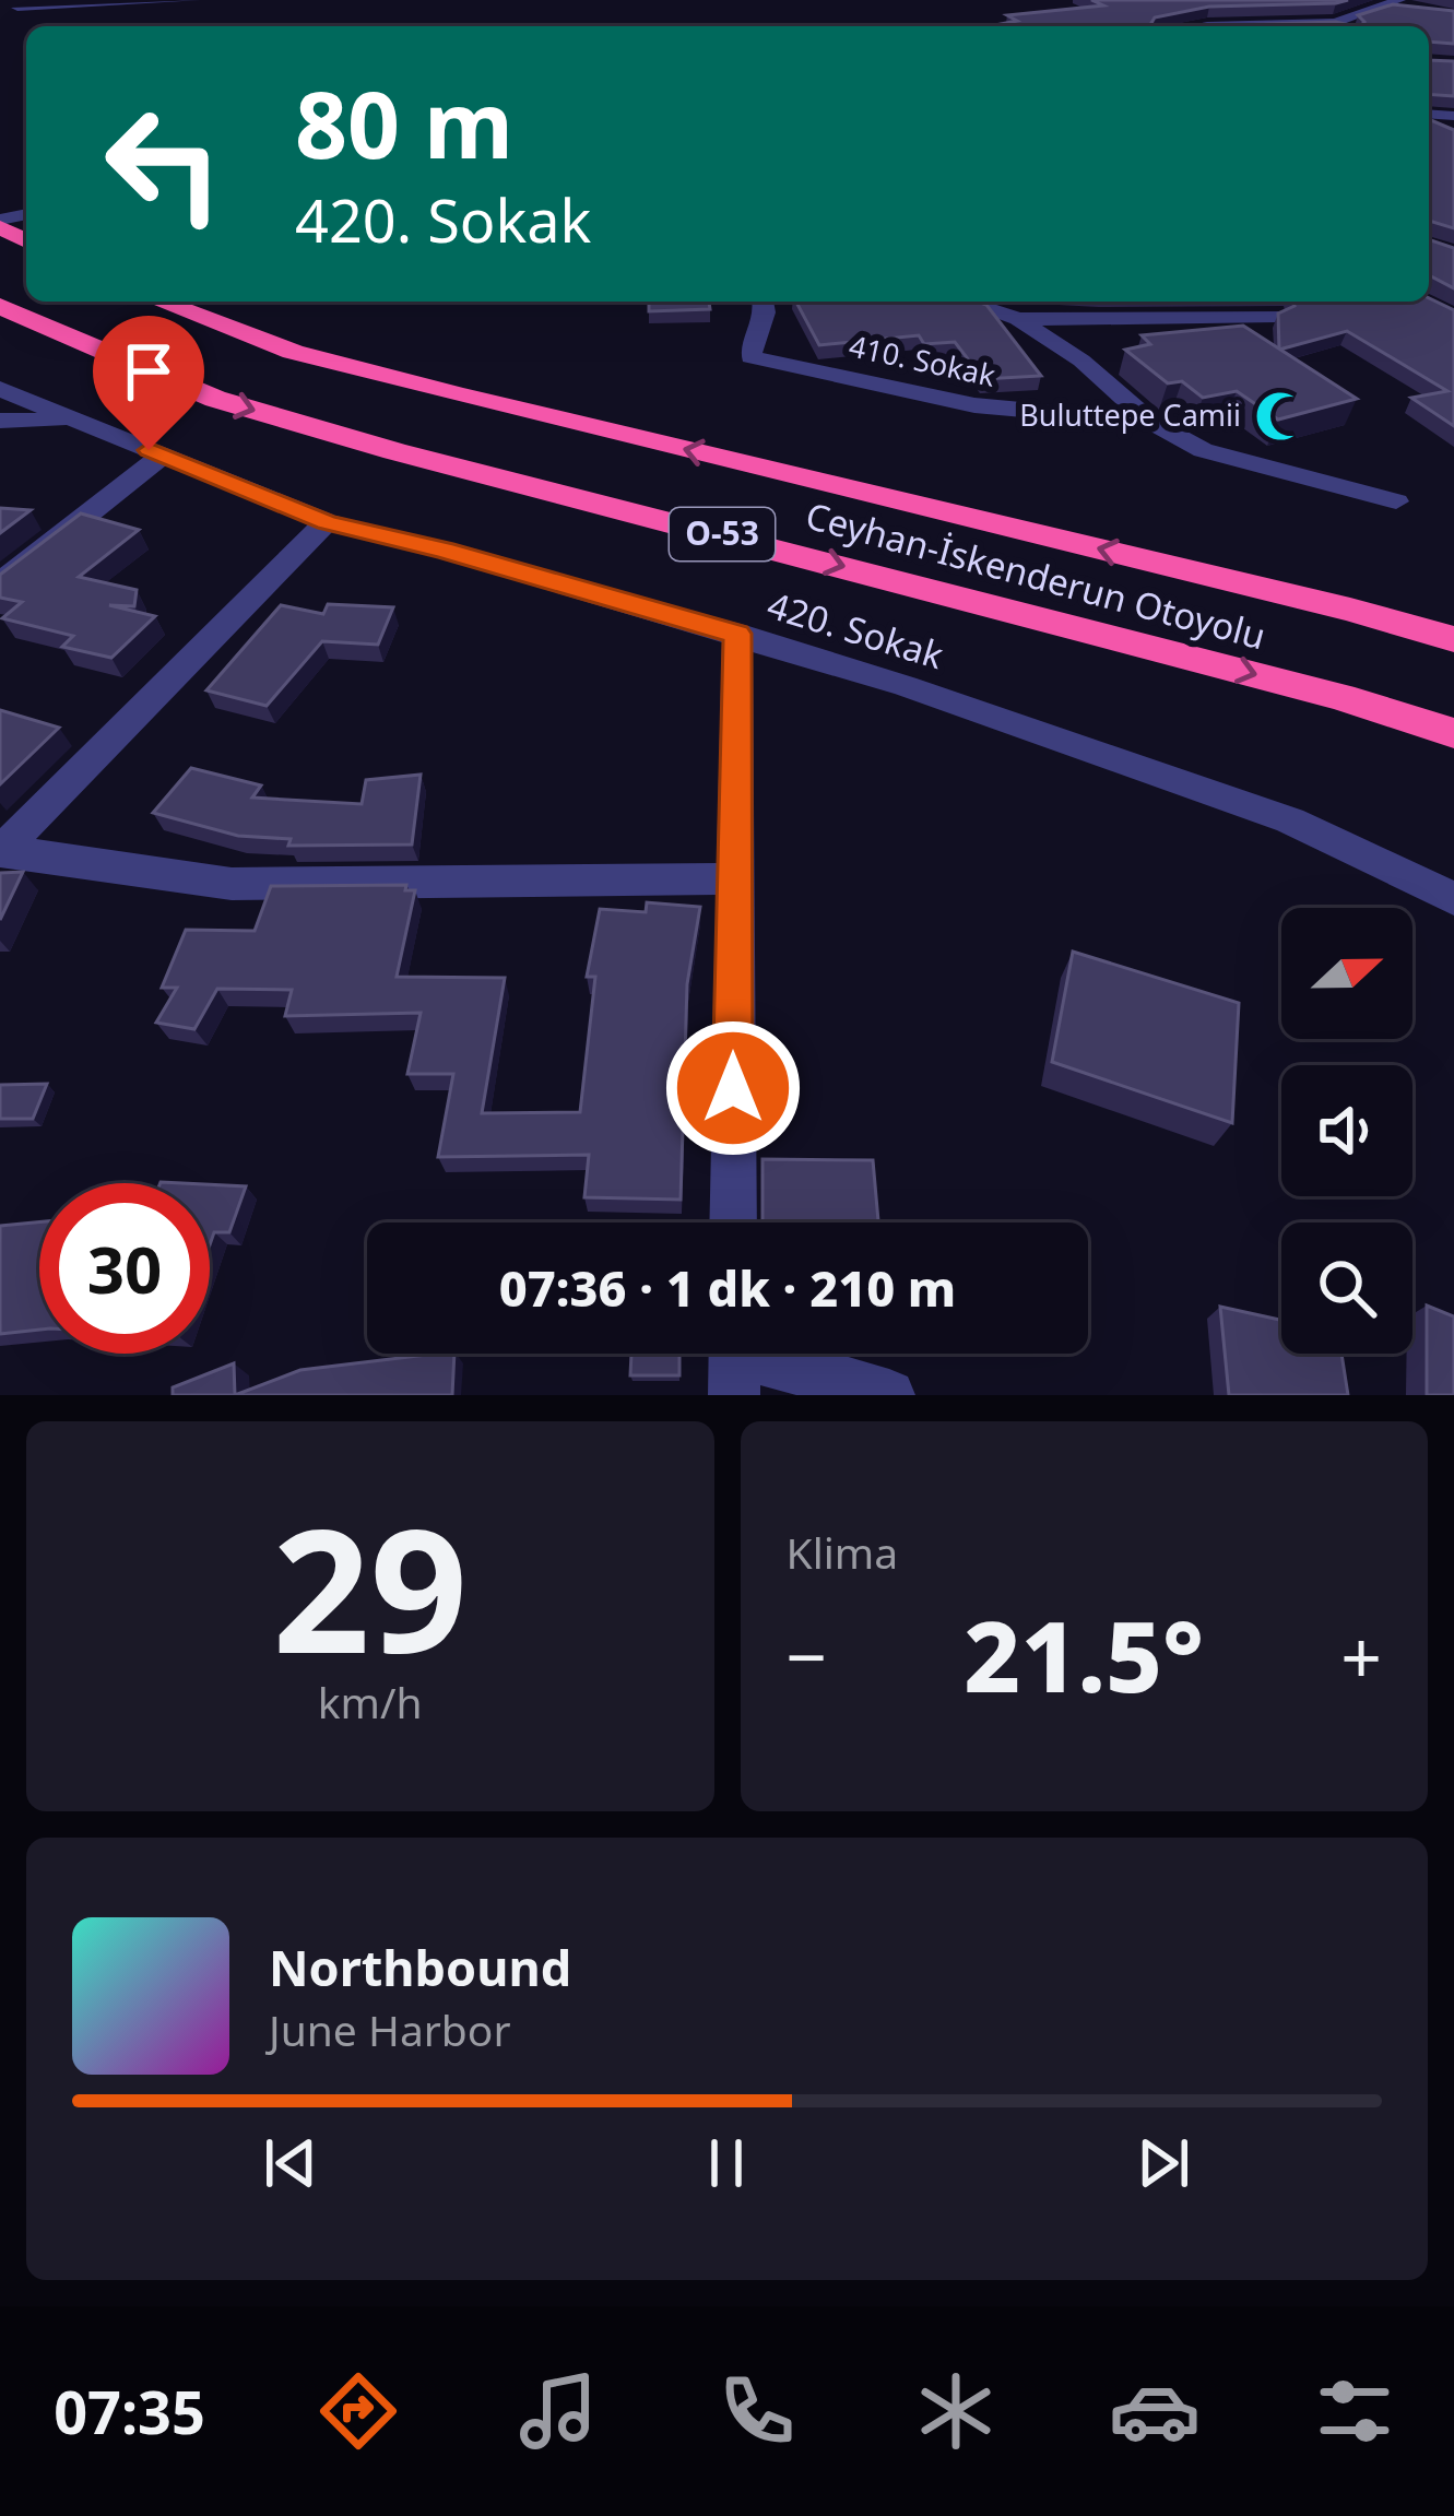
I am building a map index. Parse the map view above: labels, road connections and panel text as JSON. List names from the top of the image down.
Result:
{
  "streets": {
    "highway": ["O-53", "Ceyhan-İskenderun Otoyolu"],
    "street": ["410. Sokak", "420. Sokak"]
  },
  "places": {
    "mosque": ["Buluttepe Camii"]
  },
  "north": "right",
  "page": {
    "turn": ["80 m", "420. Sokak"],
    "limit": "30",
    "trip": "07:36 · 1 dk · 210 m",
    "tile": [
      ["29", "km/h"],
      "Klima"
    ],
    "heat": ["−", "21.5°", "+"],
    "song": ["Northbound", "June Harbor"],
    "tabs": "07:35"
  }
}
